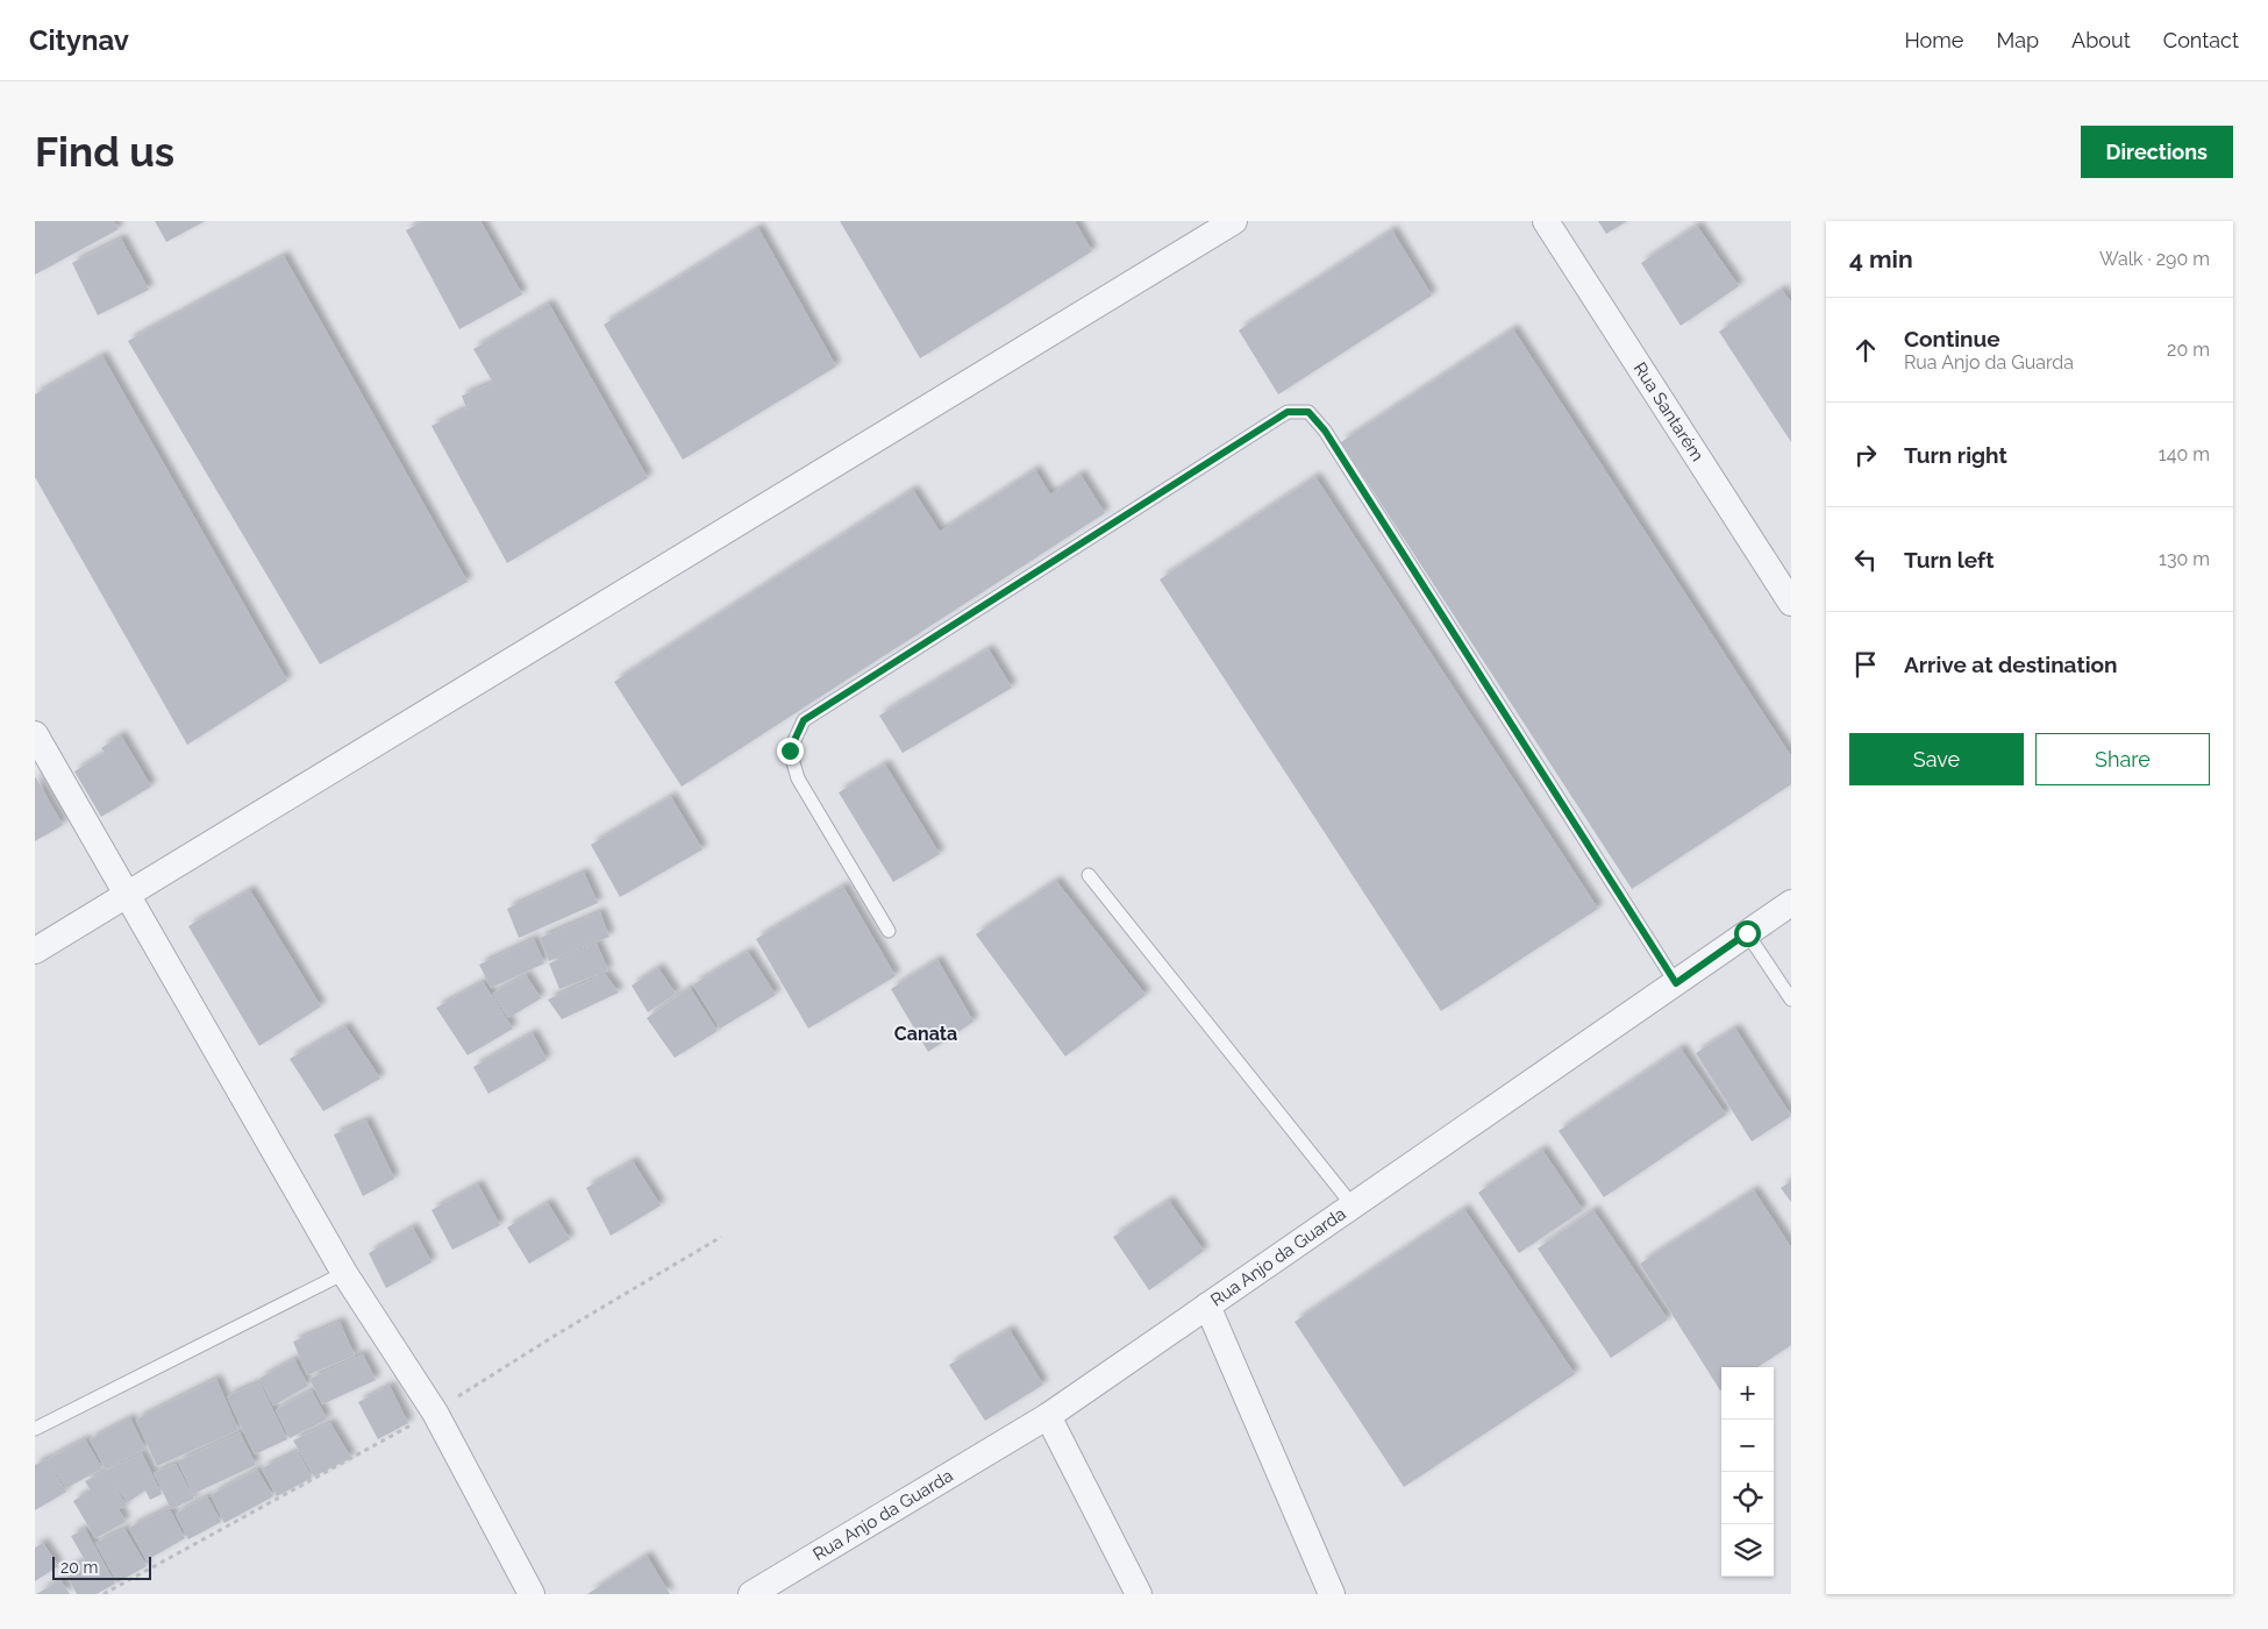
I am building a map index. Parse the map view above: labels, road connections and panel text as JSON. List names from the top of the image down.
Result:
{
  "streets": {
    "street": ["Rua Santarém", "Rua Anjo da Guarda"]
  },
  "districts": ["Canata"],
  "scale_bar": "20 m",
  "page": {
    "header": "Citynav",
    "nav": [
      "Home",
      "Map",
      "About",
      "Contact"
    ],
    "buttons": [
      "Directions",
      ["Save", "Share"]
    ],
    "title": "Find us",
    "heading": ["4 min", "Walk · 290 m"],
    "list": [
      ["Continue", "Rua Anjo da Guarda", "20 m"],
      ["Turn right", "140 m"],
      ["Turn left", "130 m"],
      "Arrive at destination"
    ],
    "map_buttons": ["+", "−"],
    "scale": "20 m"
  }
}
